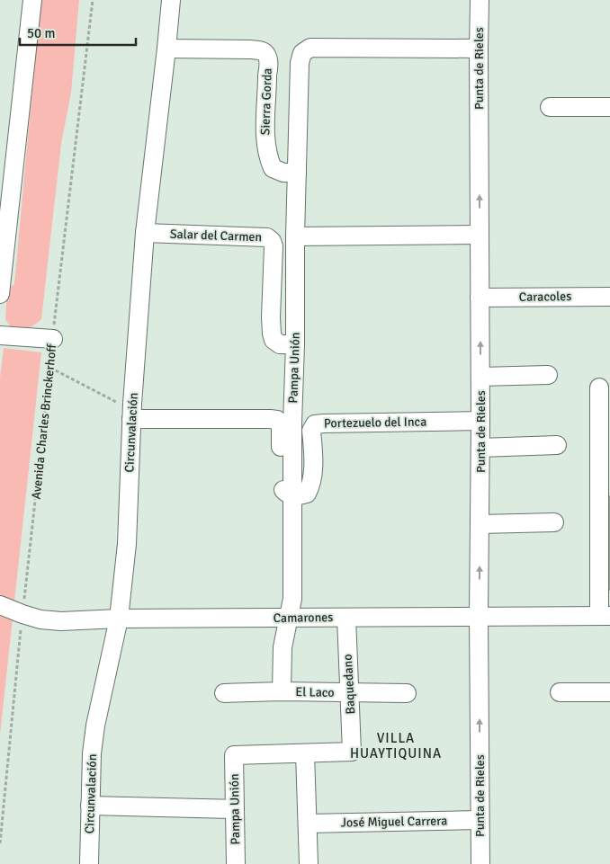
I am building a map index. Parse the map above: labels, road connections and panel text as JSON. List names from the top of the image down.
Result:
{
  "streets": {
    "street": [
      "Punta de Rieles",
      "Sierra Gorda",
      "Salar del Carmen",
      "Caracoles",
      "Pampa Unión",
      "Portezuelo del Inca",
      "Circunvalación",
      "Camarones",
      "Baquedano",
      "El Laco",
      "José Miguel Carrera"
    ],
    "path": ["Avenida Charles Brinckerhoff"]
  },
  "crossings": [
    ["Punta de Rieles", "Caracoles"],
    ["Punta de Rieles", "Pampa Unión"],
    ["Punta de Rieles", "Portezuelo del Inca"],
    ["Punta de Rieles", "Camarones"],
    ["Punta de Rieles", "José Miguel Carrera"],
    ["Sierra Gorda", "Pampa Unión"],
    ["Sierra Gorda", "Circunvalación"],
    ["Salar del Carmen", "Pampa Unión"],
    ["Salar del Carmen", "Circunvalación"],
    ["Pampa Unión", "Portezuelo del Inca"],
    ["Pampa Unión", "Camarones"],
    ["Pampa Unión", "Baquedano"],
    ["Pampa Unión", "El Laco"],
    ["Avenida Charles Brinckerhoff", "Camarones"],
    ["Circunvalación", "Camarones"],
    ["Camarones", "Baquedano"],
    ["Baquedano", "El Laco"]
  ],
  "one_way": ["Punta de Rieles"],
  "districts": ["VILLA HUAYTIQUINA"],
  "scale_bar": "50 m"
}
